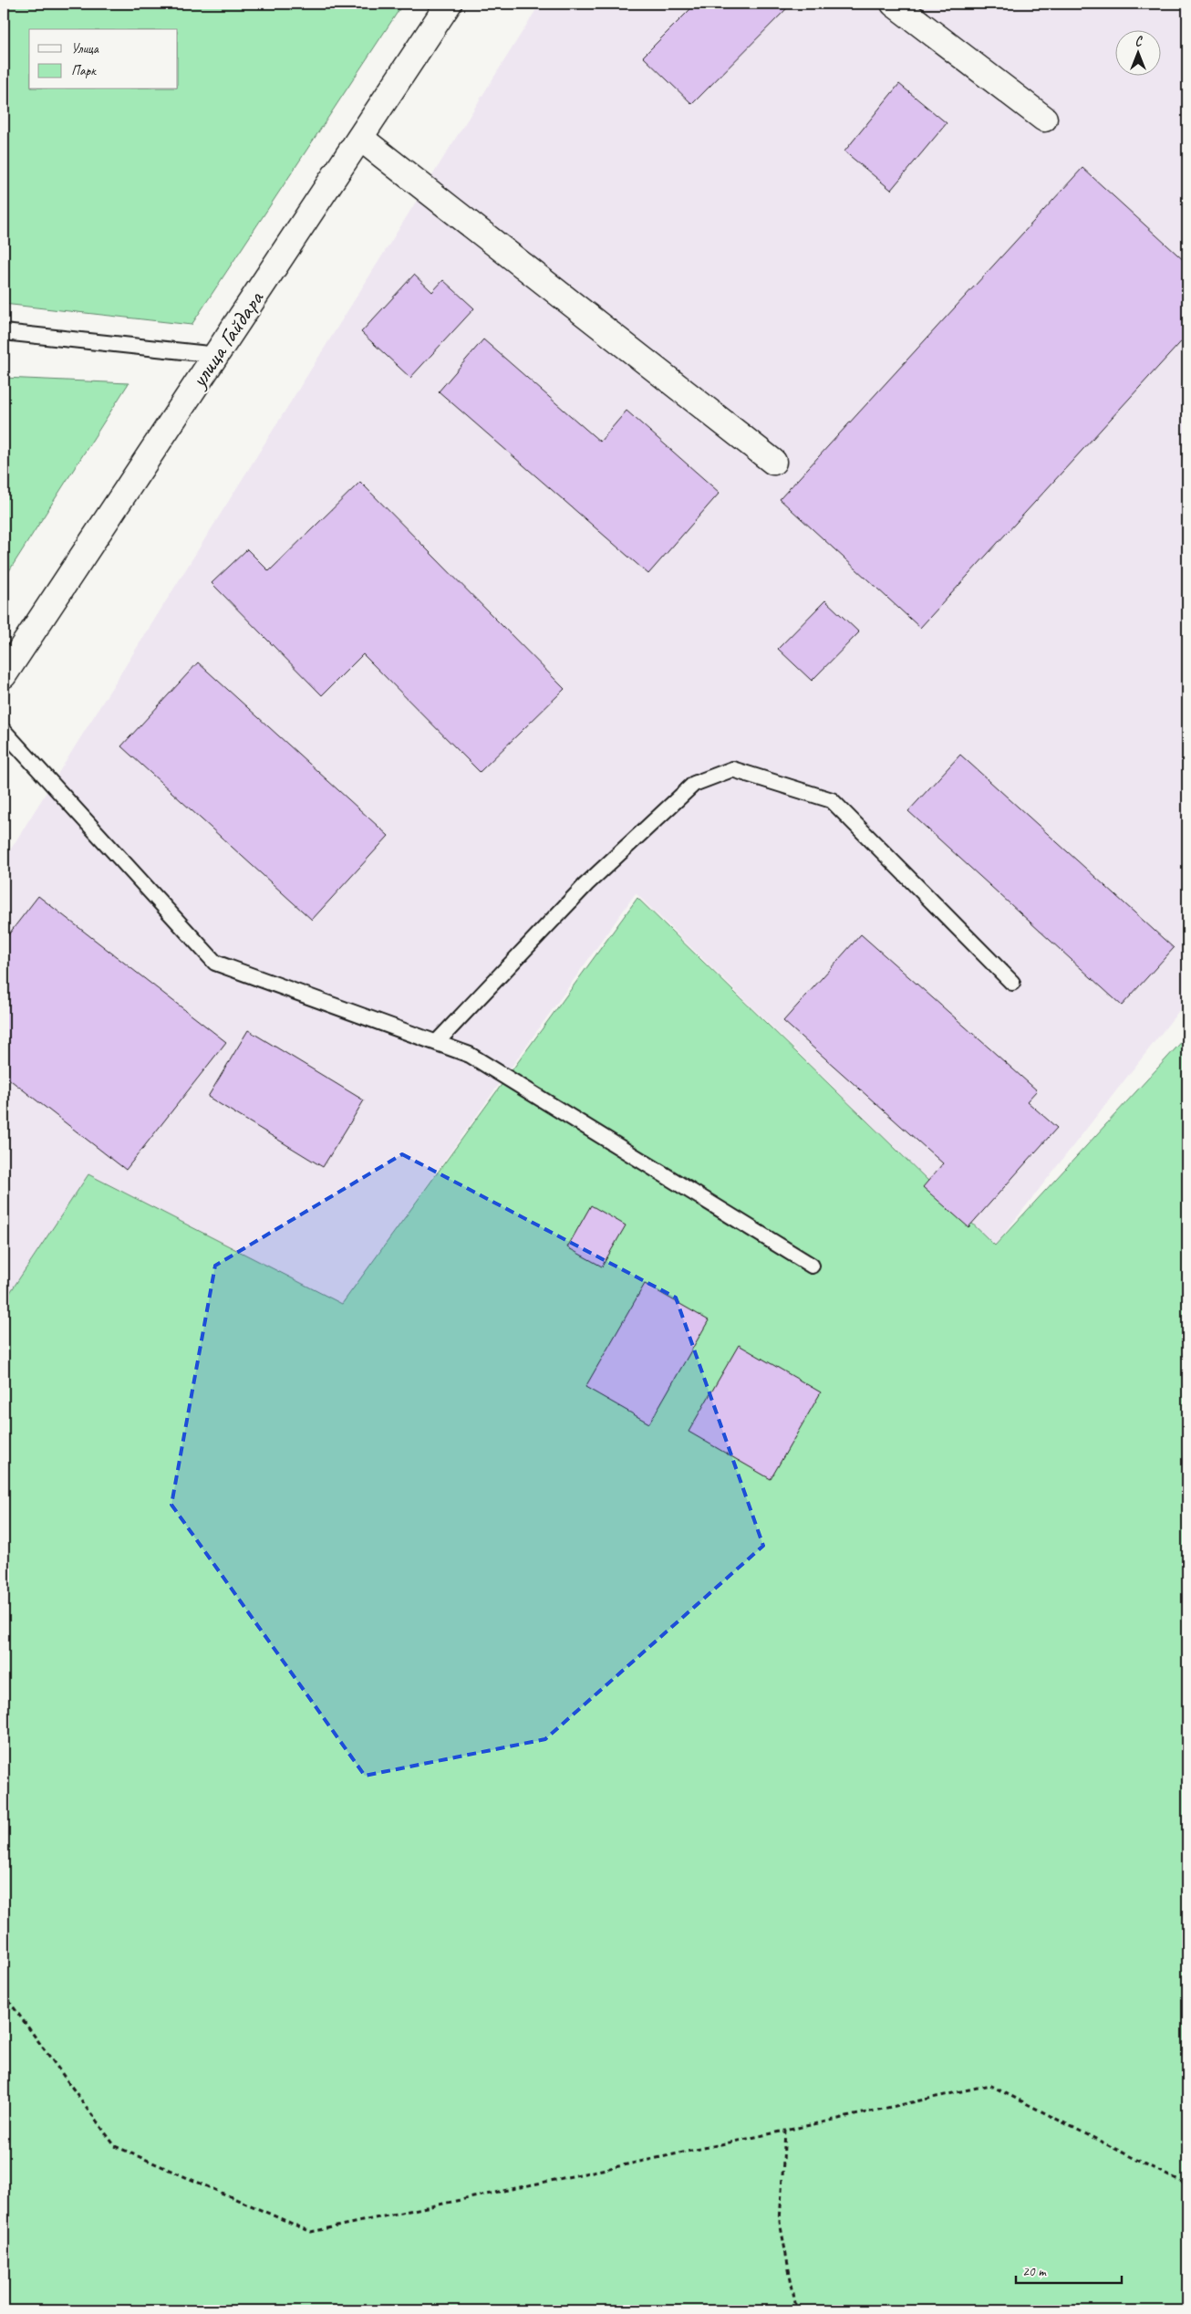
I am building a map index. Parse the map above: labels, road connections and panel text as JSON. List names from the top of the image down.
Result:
{
  "streets": {
    "street": ["улица Гайдара"]
  },
  "legend": ["Улица", "Парк"],
  "scale_bar": "20 m",
  "north": "top"
}
